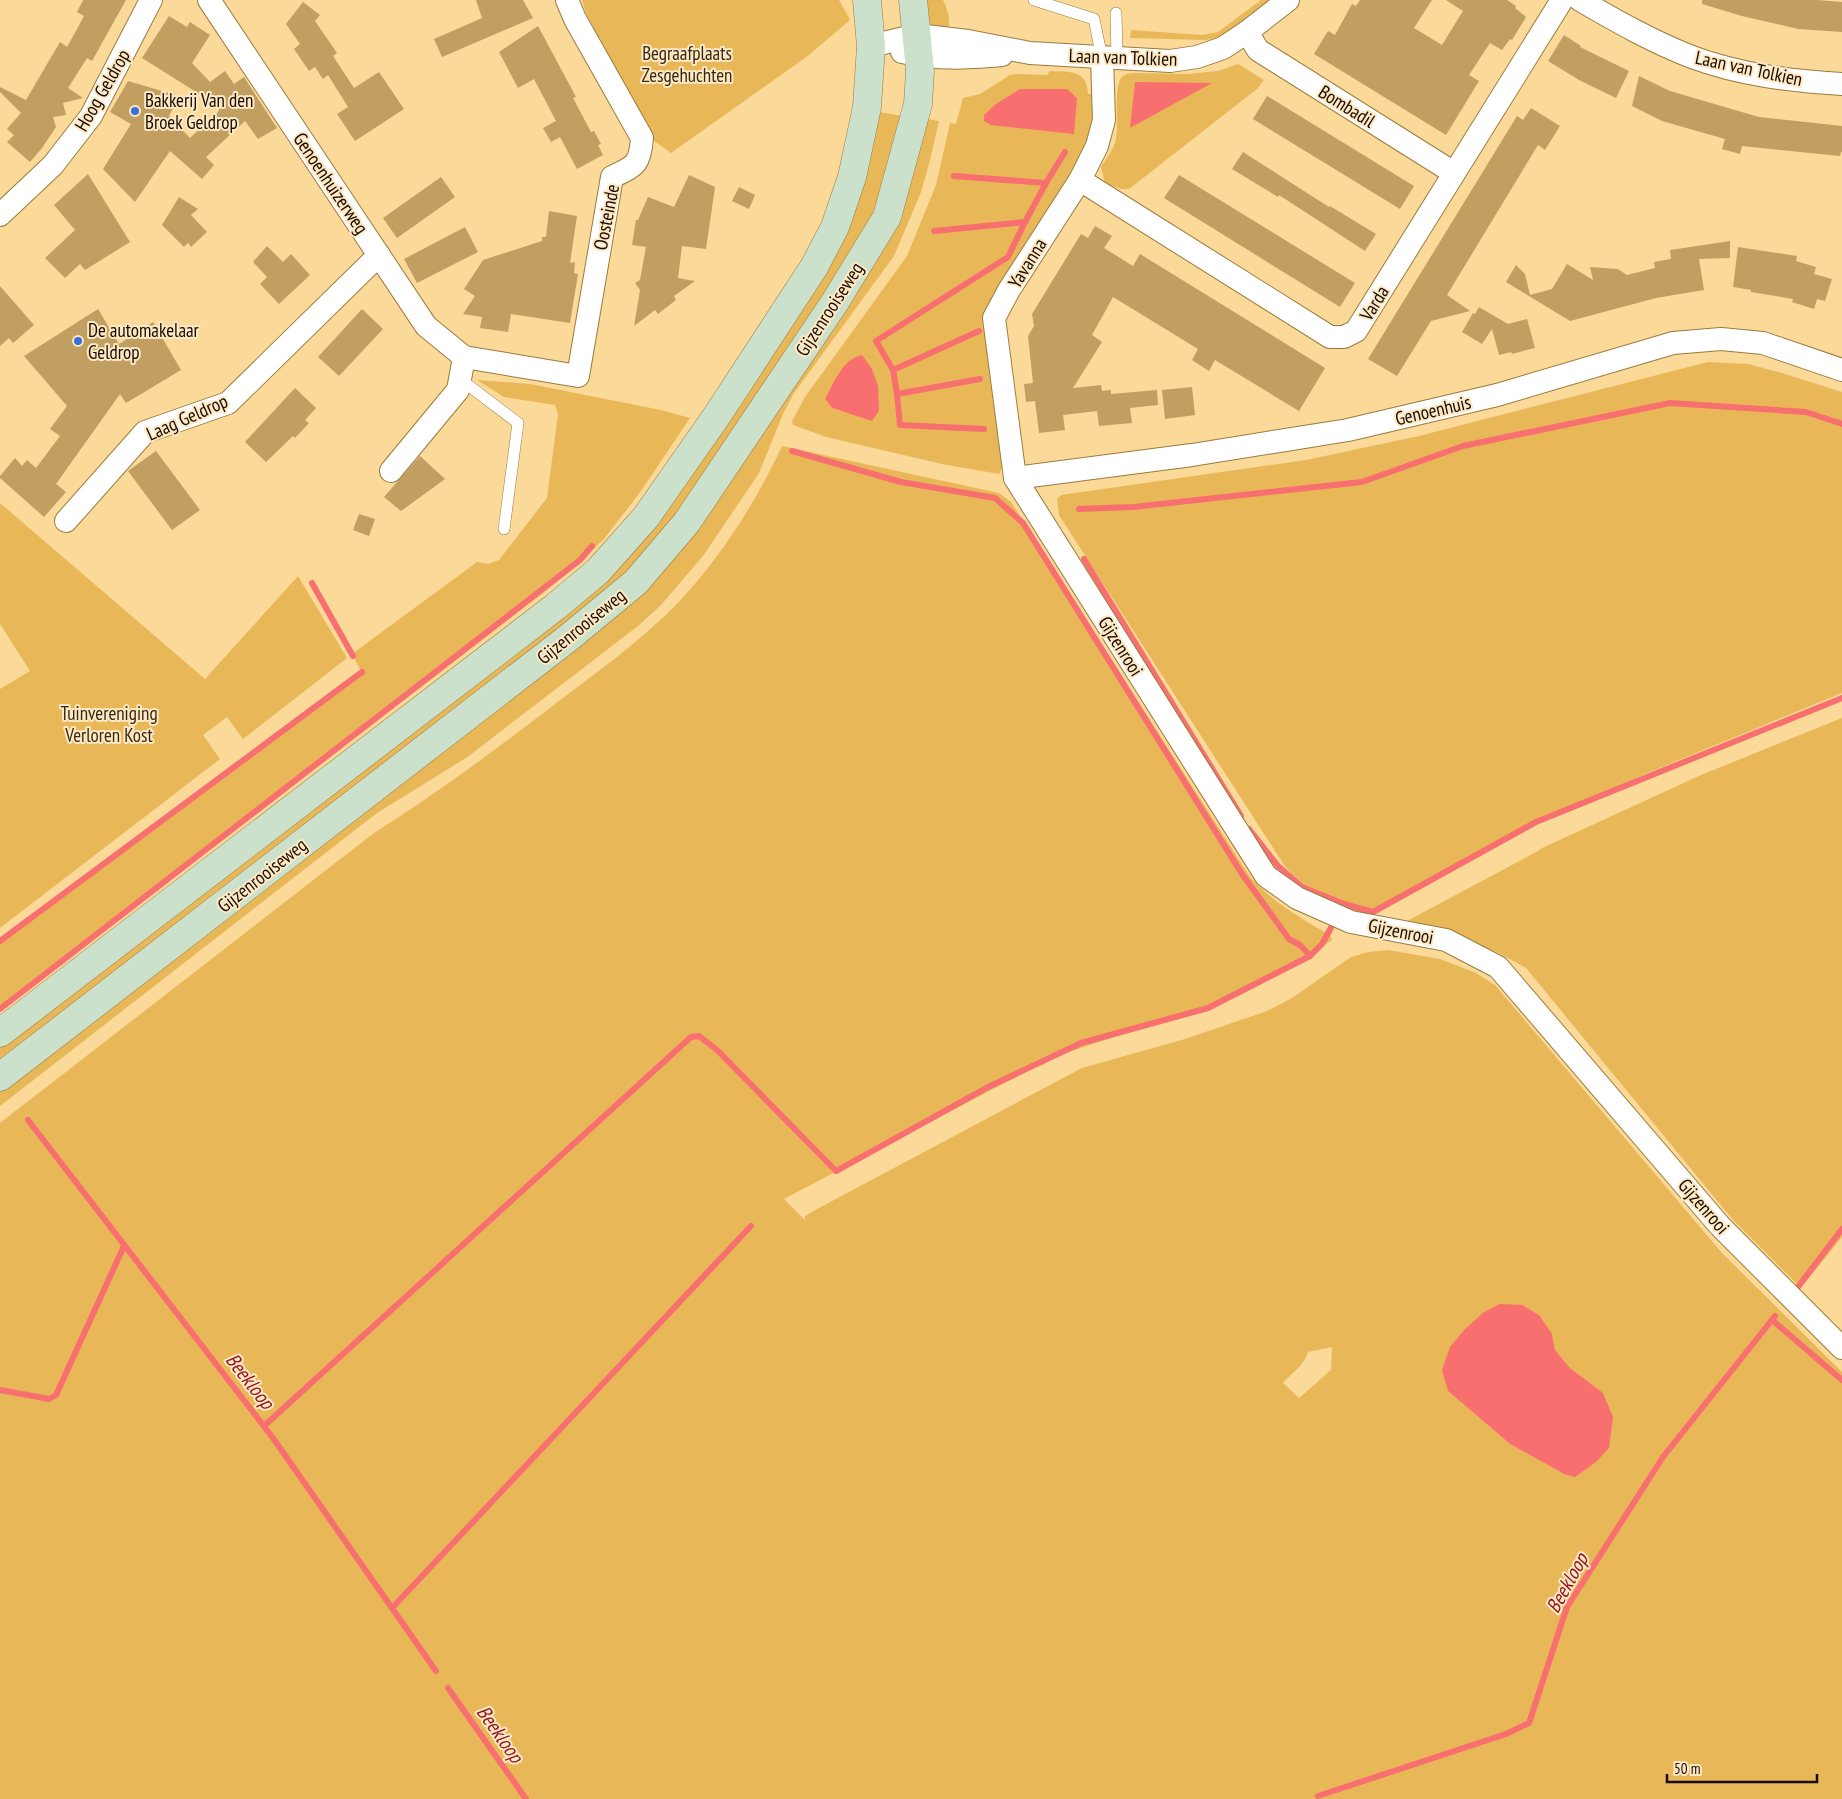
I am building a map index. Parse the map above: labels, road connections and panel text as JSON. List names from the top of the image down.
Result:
{
  "streets": {
    "main road": ["Gijzenrooiseweg"],
    "street": [
      "Laan van Tolkien",
      "Hoog Geldrop",
      "Bombadil",
      "Genoenhuizerweg",
      "Oosteinde",
      "Yavanna",
      "Varda",
      "Genoenhuis",
      "Laag Geldrop",
      "Gijzenrooi"
    ]
  },
  "crossings": [
    ["Laan van Tolkien", "Bombadil"],
    ["Laan van Tolkien", "Yavanna"],
    ["Laan van Tolkien", "Gijzenrooiseweg"],
    ["Bombadil", "Varda"],
    ["Genoenhuizerweg", "Oosteinde"],
    ["Genoenhuizerweg", "Laag Geldrop"],
    ["Yavanna", "Varda"],
    ["Yavanna", "Genoenhuis"],
    ["Yavanna", "Gijzenrooi"],
    ["Genoenhuis", "Gijzenrooi"]
  ],
  "water": ["Beekloop"],
  "parks": ["Begraafplaats Zesgehuchten", "Tuinvereniging Verloren Kost"],
  "places": ["Bakkerij Van den Broek Geldrop", "De automakelaar Geldrop"],
  "scale_bar": "50 m"
}
